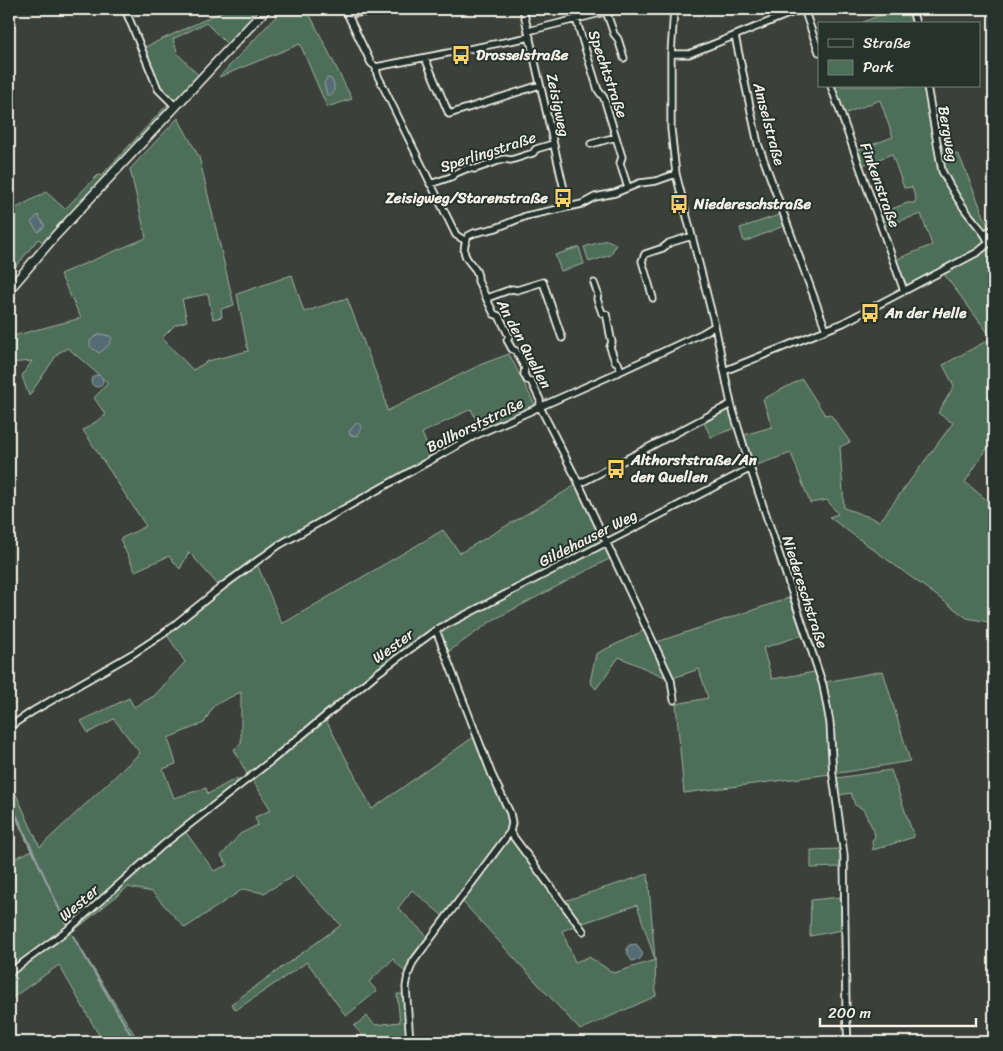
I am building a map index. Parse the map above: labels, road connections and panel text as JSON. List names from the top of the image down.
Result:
{
  "streets": {
    "street": [
      "Spechtstraße",
      "Zeisigweg",
      "Amselstraße",
      "Bergweg",
      "Sperlingstraße",
      "Finkenstraße",
      "An den Quellen",
      "Bollhorststraße",
      "Gildehauser Weg",
      "Niedereschstraße",
      "Wester"
    ]
  },
  "crossings": [
    ["Zeisigweg", "Sperlingstraße"],
    ["An den Quellen", "Bollhorststraße"],
    ["An den Quellen", "Gildehauser Weg"],
    ["Bollhorststraße", "Niedereschstraße"],
    ["Gildehauser Weg", "Niedereschstraße"],
    ["Gildehauser Weg", "Wester"]
  ],
  "places": {
    "bus stop": [
      "Drosselstraße",
      "Zeisigweg/Starenstraße",
      "Niedereschstraße",
      "An der Helle",
      "Althorststraße/An den Quellen"
    ]
  },
  "legend": ["Straße", "Park"],
  "scale_bar": "200 m"
}
